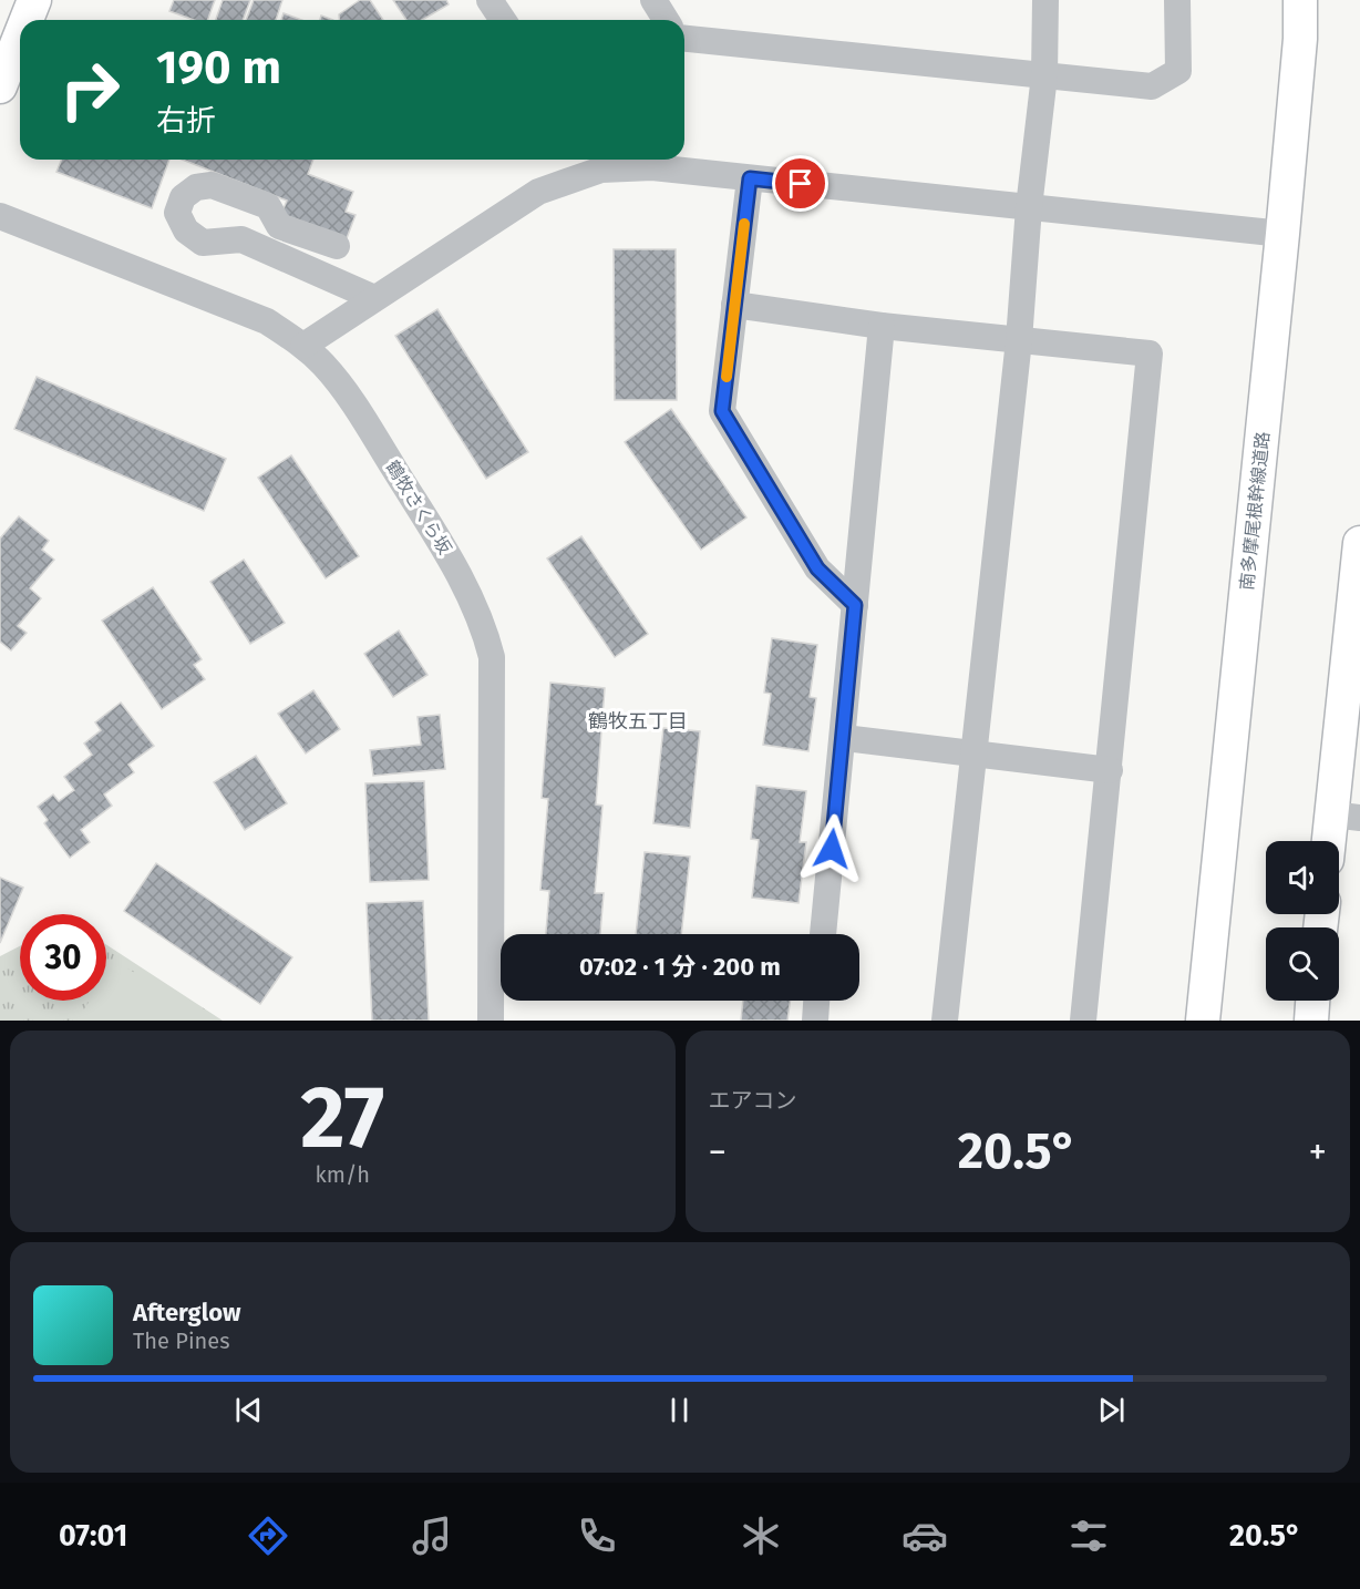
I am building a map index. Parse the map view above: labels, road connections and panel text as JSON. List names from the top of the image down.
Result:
{
  "streets": {
    "main road": ["南多摩尾根幹線道路"],
    "street": ["鶴牧さくら坂"]
  },
  "districts": ["鶴牧五丁目"],
  "page": {
    "turn": ["190 m", "右折"],
    "limit": "30",
    "trip": "07:02 · 1 分 · 200 m",
    "tile": [
      ["27", "km/h"],
      "エアコン"
    ],
    "heat": ["−", "20.5°", "+"],
    "song": ["Afterglow", "The Pines"],
    "tabs": ["07:01", "20.5°"]
  }
}
